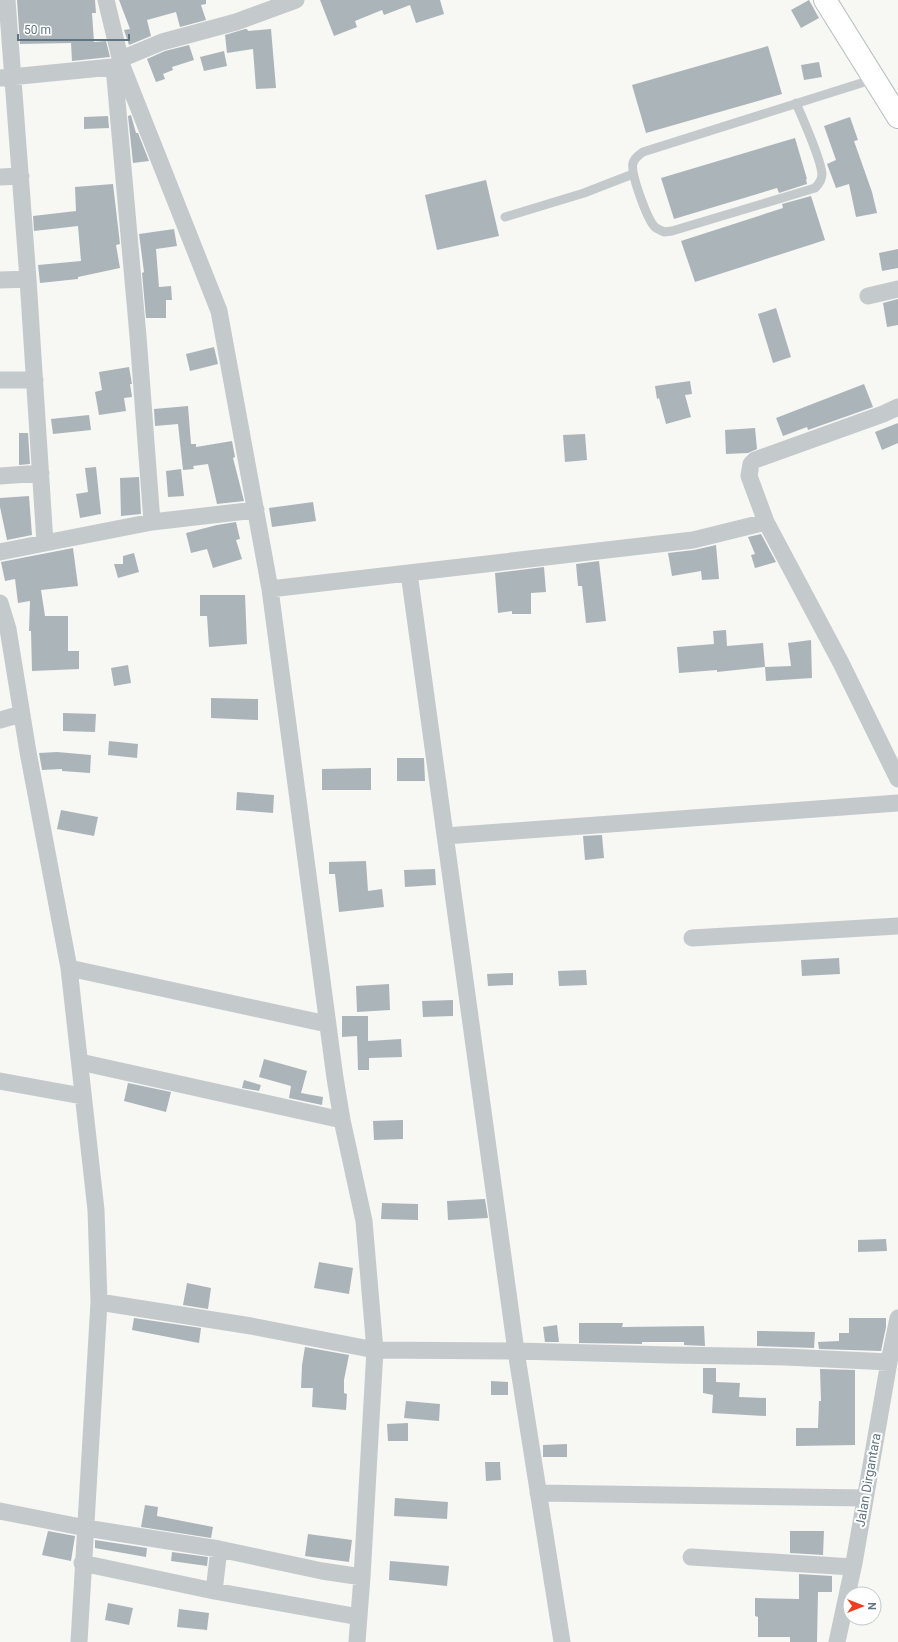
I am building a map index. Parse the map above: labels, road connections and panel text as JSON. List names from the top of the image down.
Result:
{
  "streets": {
    "street": ["Jalan Dirgantara"]
  },
  "scale_bar": "50 m",
  "north": "right"
}
